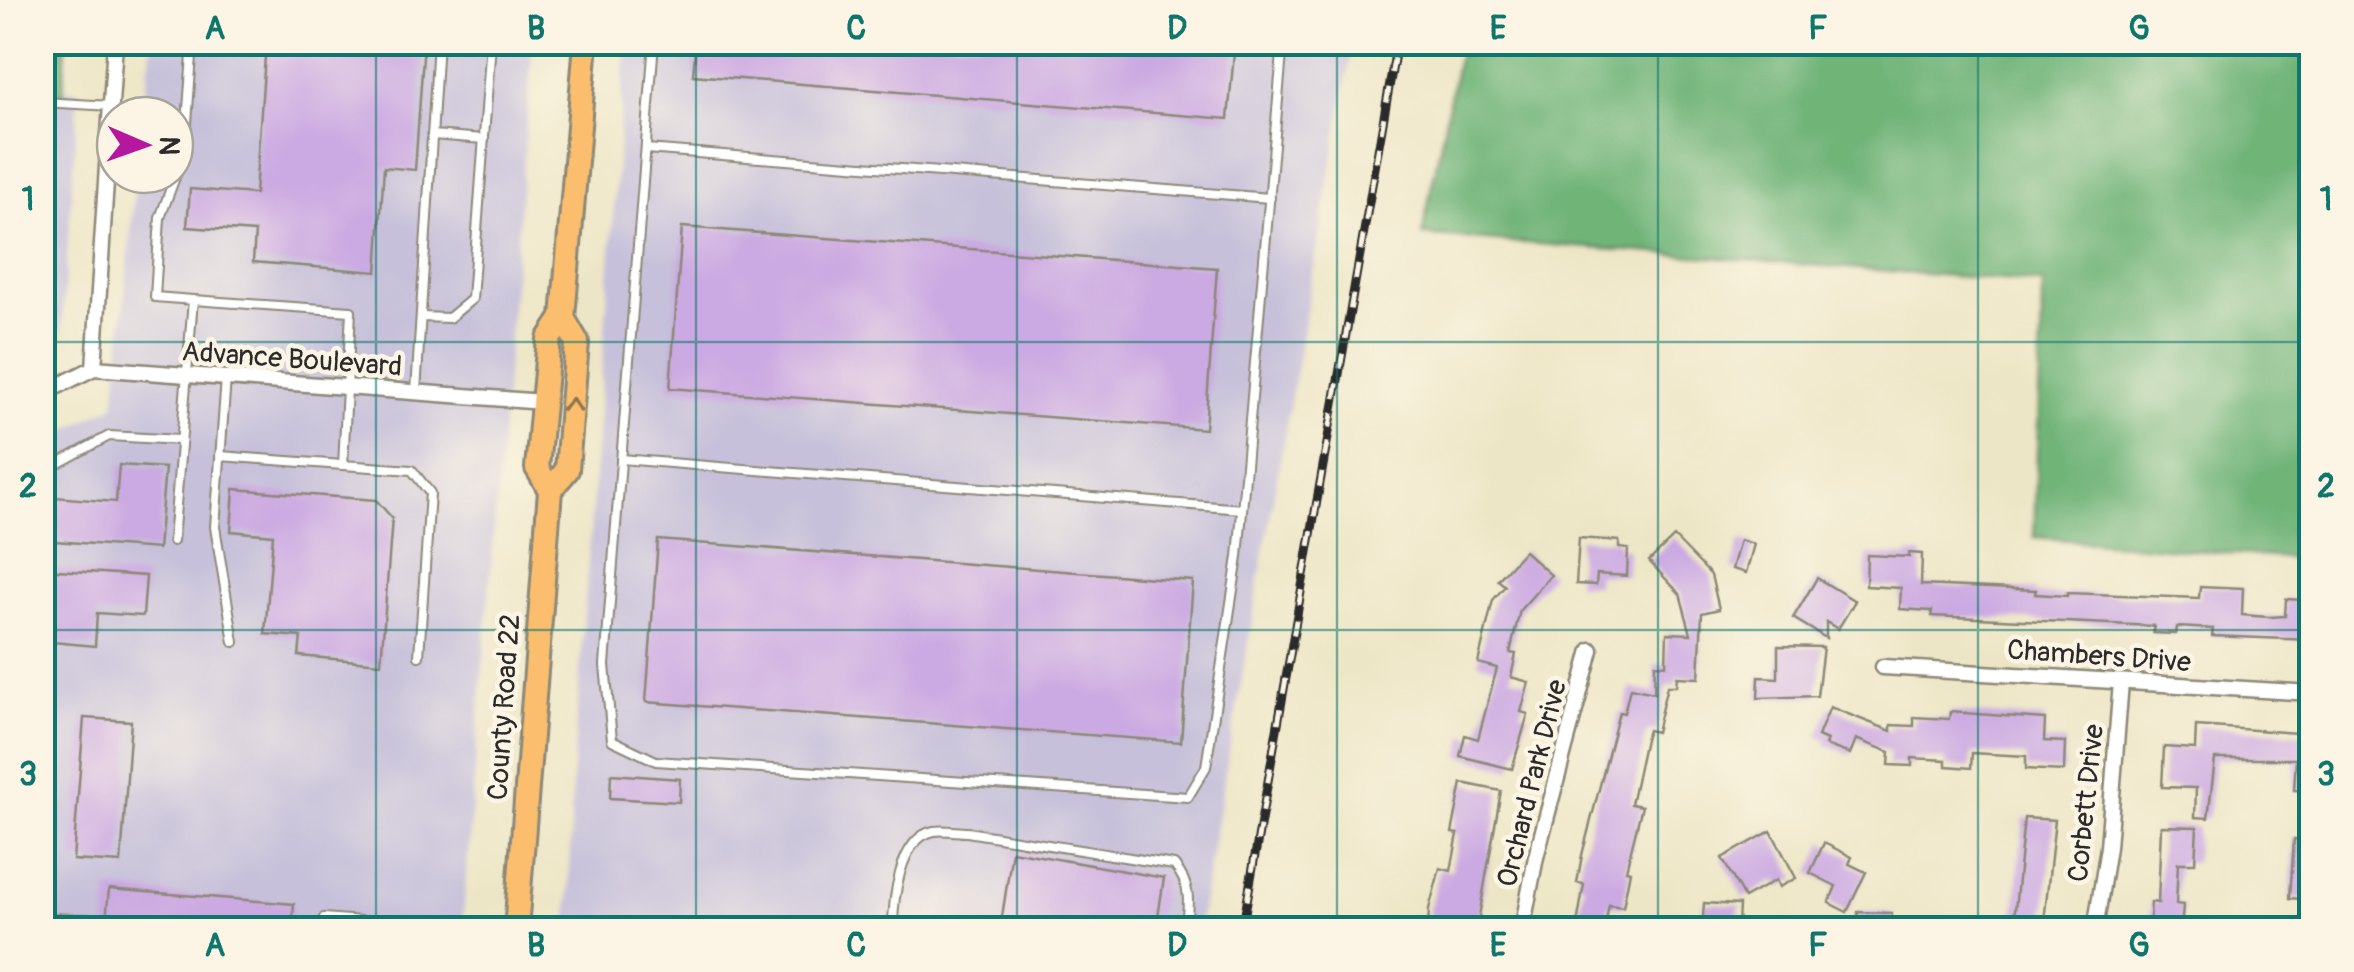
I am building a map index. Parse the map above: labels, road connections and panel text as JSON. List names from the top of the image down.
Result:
{
  "streets": {
    "main road": ["County Road 22"],
    "street": [
      "Advance Boulevard",
      "Chambers Drive",
      "Orchard Park Drive",
      "Corbett Drive"
    ]
  },
  "crossings": [
    ["Advance Boulevard", "County Road 22"],
    ["Chambers Drive", "Corbett Drive"]
  ],
  "north": "right",
  "grid": {
    "columns": [
      "A",
      "B",
      "C",
      "D",
      "E",
      "F",
      "G"
    ],
    "rows": ["1", "2", "3"]
  }
}
